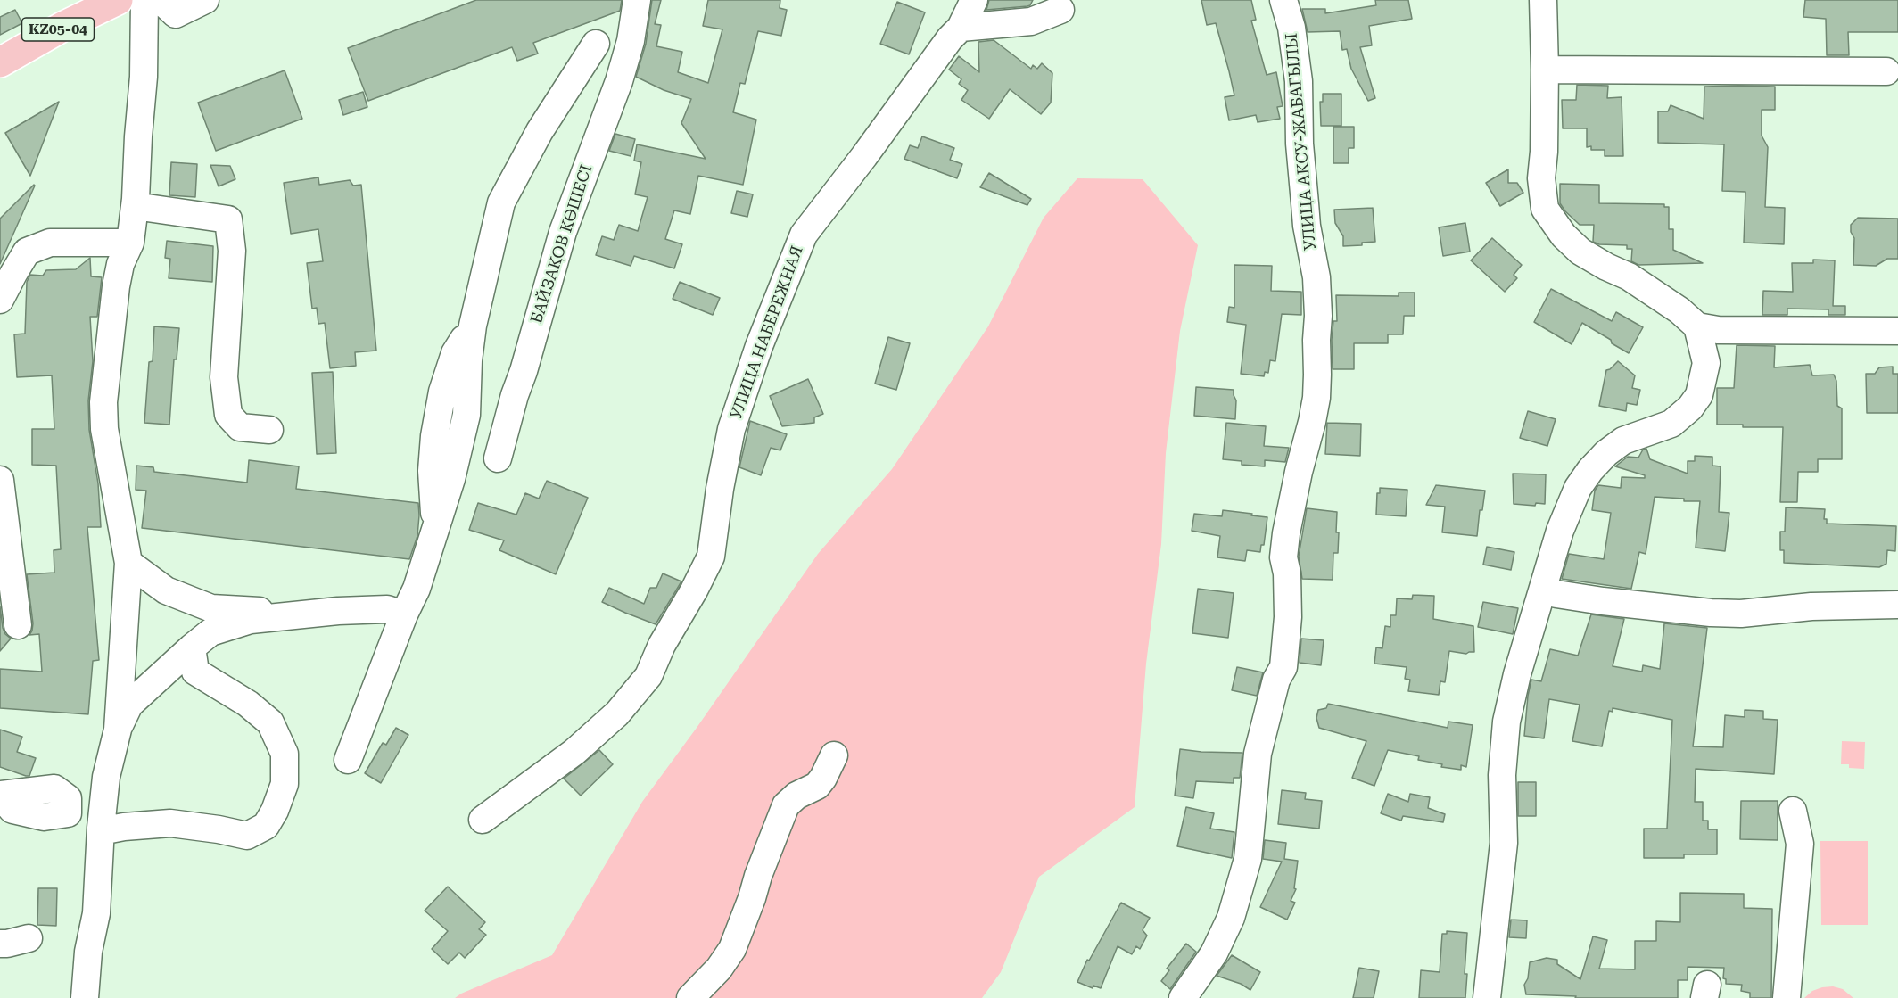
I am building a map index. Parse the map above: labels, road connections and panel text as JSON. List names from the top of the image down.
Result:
{
  "streets": {
    "main road": ["KZ05-04"],
    "street": ["УЛИЦА АКСУ-ЖАБАГЫЛЫ", "БАЙЗАҚОВ КӨШЕСІ", "УЛИЦА НАБЕРЕЖНАЯ"]
  }
}
